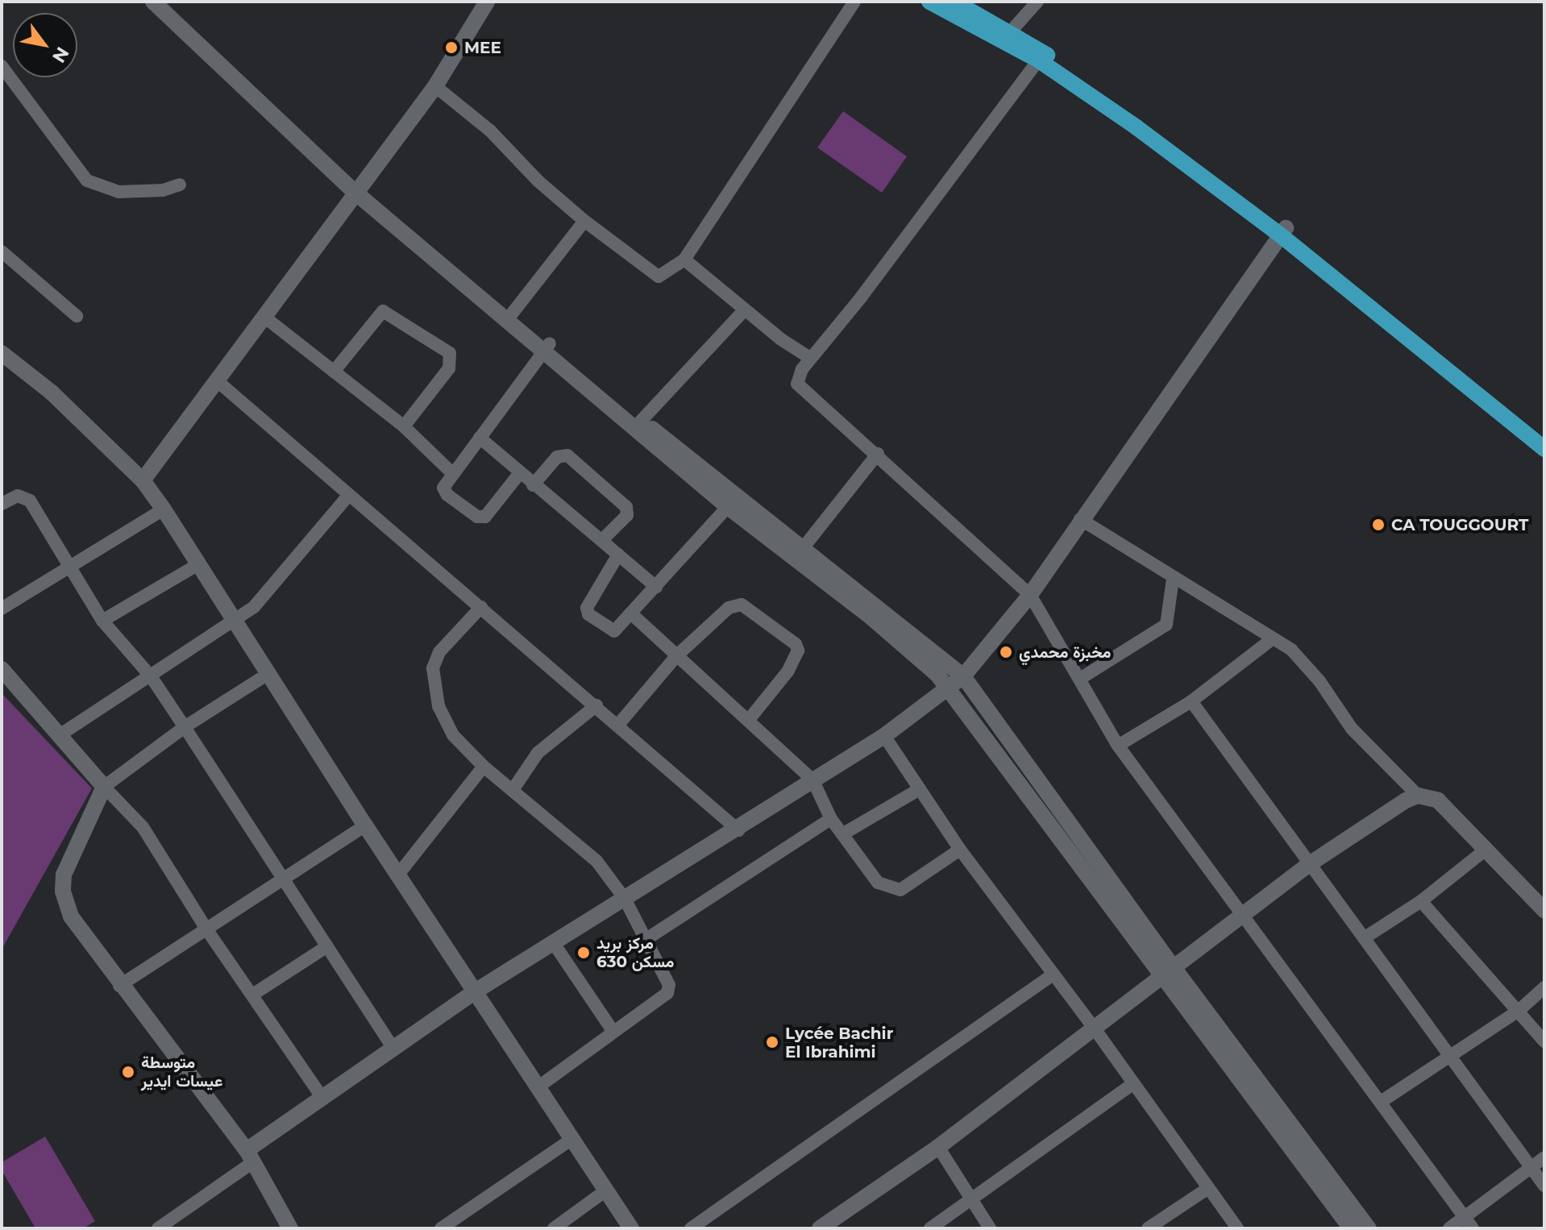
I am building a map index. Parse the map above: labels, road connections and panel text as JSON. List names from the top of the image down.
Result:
{
  "places": [
    "MEE",
    "CA TOUGGOURT",
    "مخبزة محمدي",
    "مركز بريد 630 مسكن",
    "Lycée Bachir El Ibrahimi",
    "متوسطة عيسات ايدير"
  ],
  "north": "bottom right"
}
